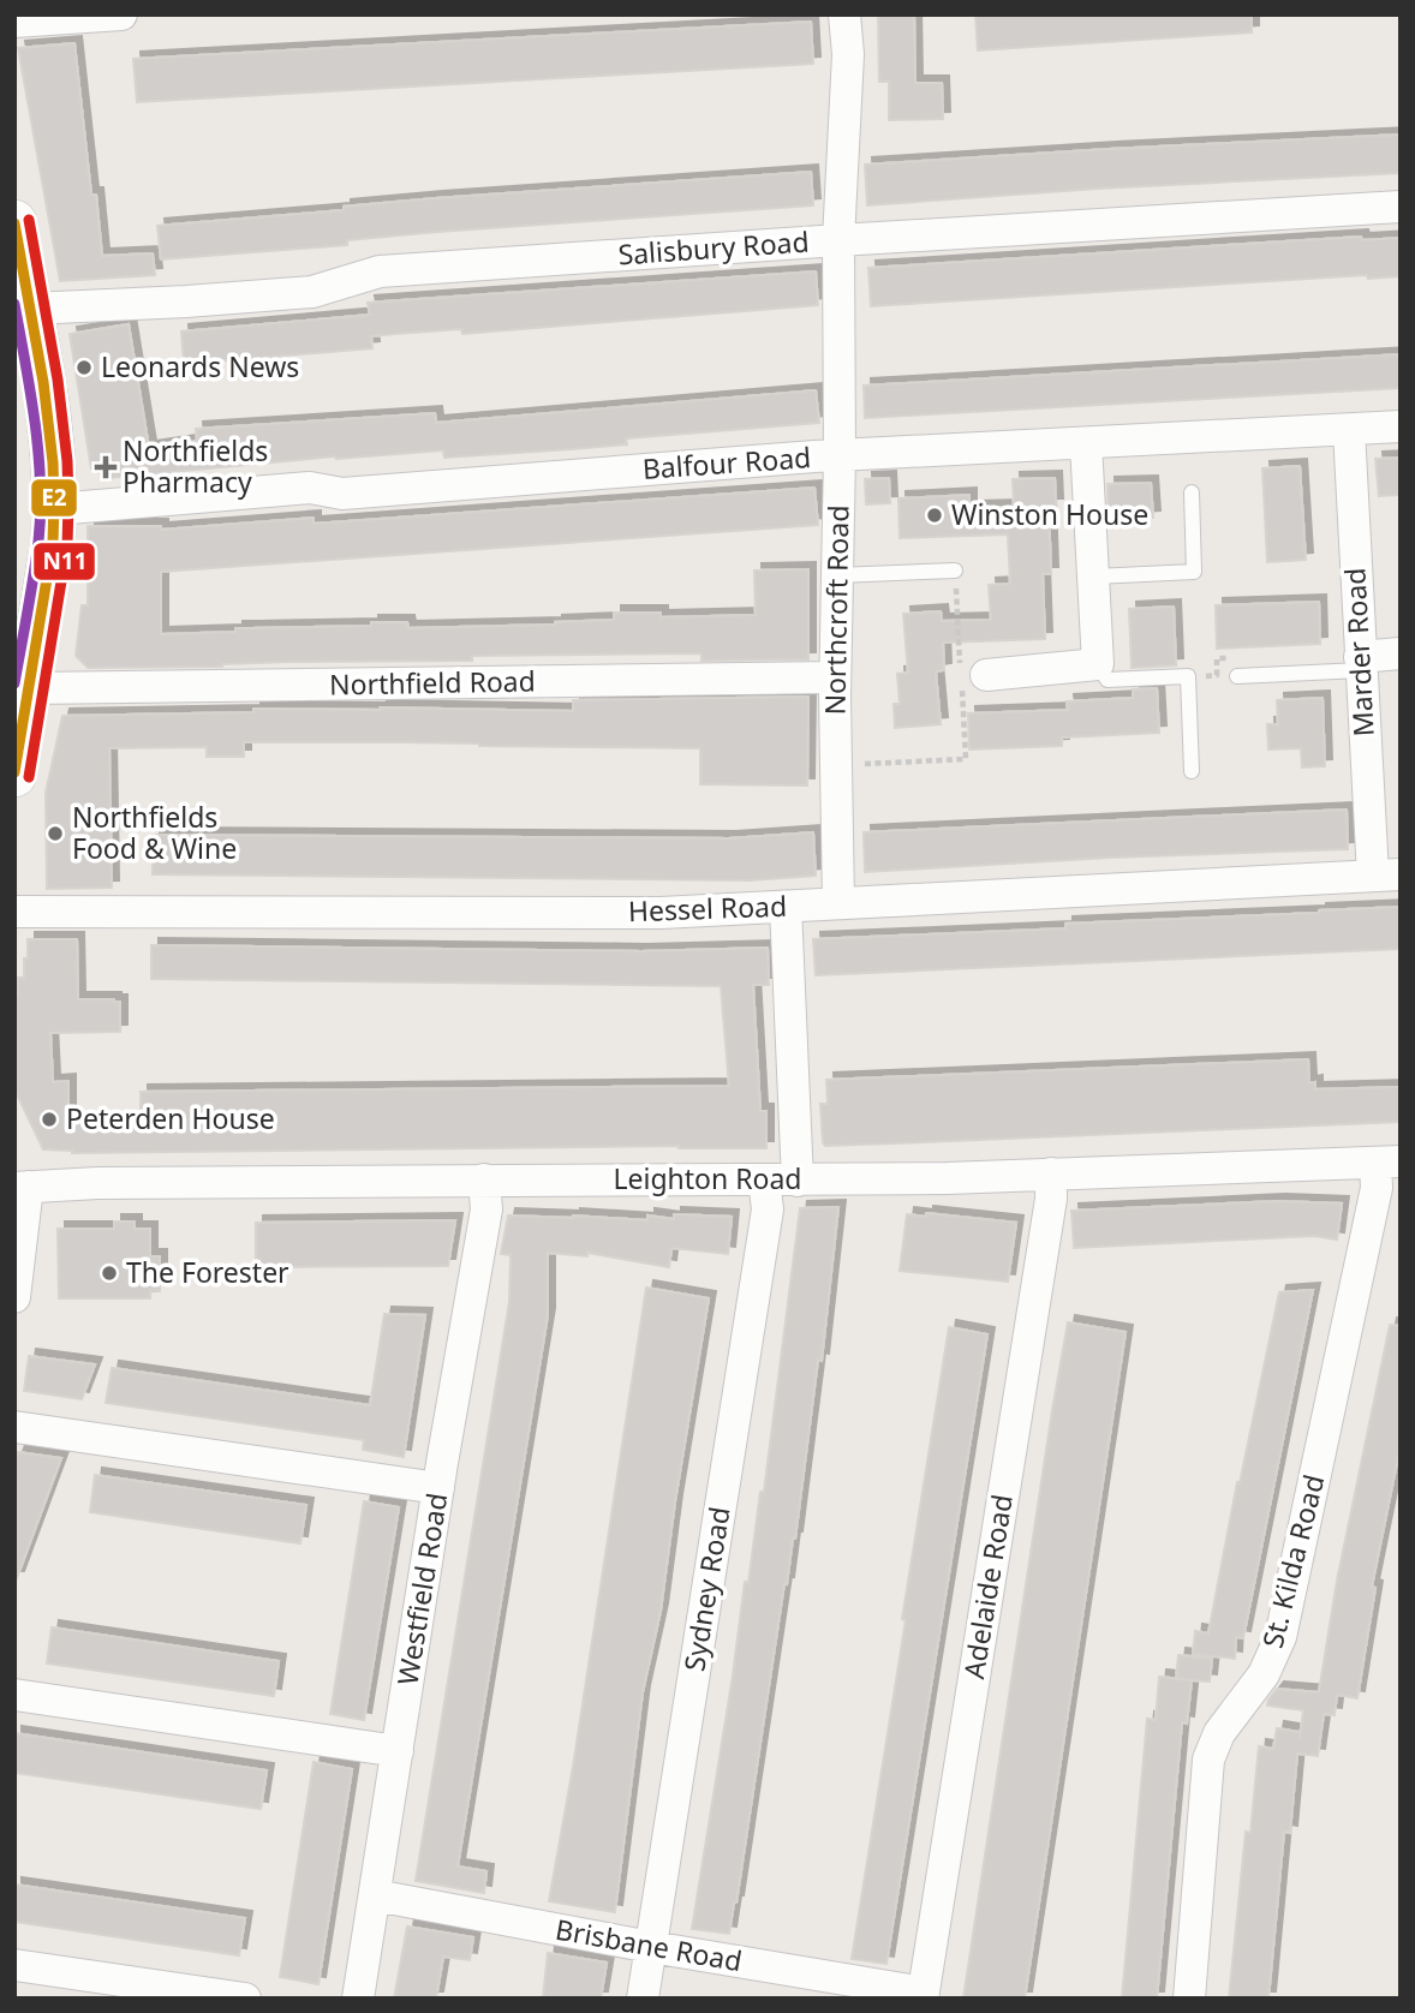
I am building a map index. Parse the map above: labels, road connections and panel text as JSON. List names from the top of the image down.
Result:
{
  "streets": {
    "street": [
      "Salisbury Road",
      "Balfour Road",
      "Northcroft Road",
      "Marder Road",
      "Northfield Road",
      "Hessel Road",
      "Leighton Road",
      "St. Kilda Road",
      "Adelaide Road",
      "Westfield Road",
      "Sydney Road",
      "Brisbane Road"
    ]
  },
  "crossings": [
    ["Salisbury Road", "Northcroft Road"],
    ["Balfour Road", "Northcroft Road"],
    ["Balfour Road", "Marder Road"],
    ["Northcroft Road", "Northfield Road"],
    ["Northcroft Road", "Hessel Road"],
    ["Marder Road", "Hessel Road"],
    ["Leighton Road", "St. Kilda Road"],
    ["Leighton Road", "Adelaide Road"],
    ["Leighton Road", "Westfield Road"],
    ["Leighton Road", "Sydney Road"],
    ["Adelaide Road", "Brisbane Road"],
    ["Westfield Road", "Brisbane Road"],
    ["Sydney Road", "Brisbane Road"]
  ],
  "places": {
    "other": [
      "Leonards News",
      "Winston House",
      "Northfields Food & Wine",
      "Peterden House",
      "The Forester"
    ],
    "health": ["Northfields Pharmacy"]
  },
  "lines": ["transit line N11", "transit line E2"]
}
